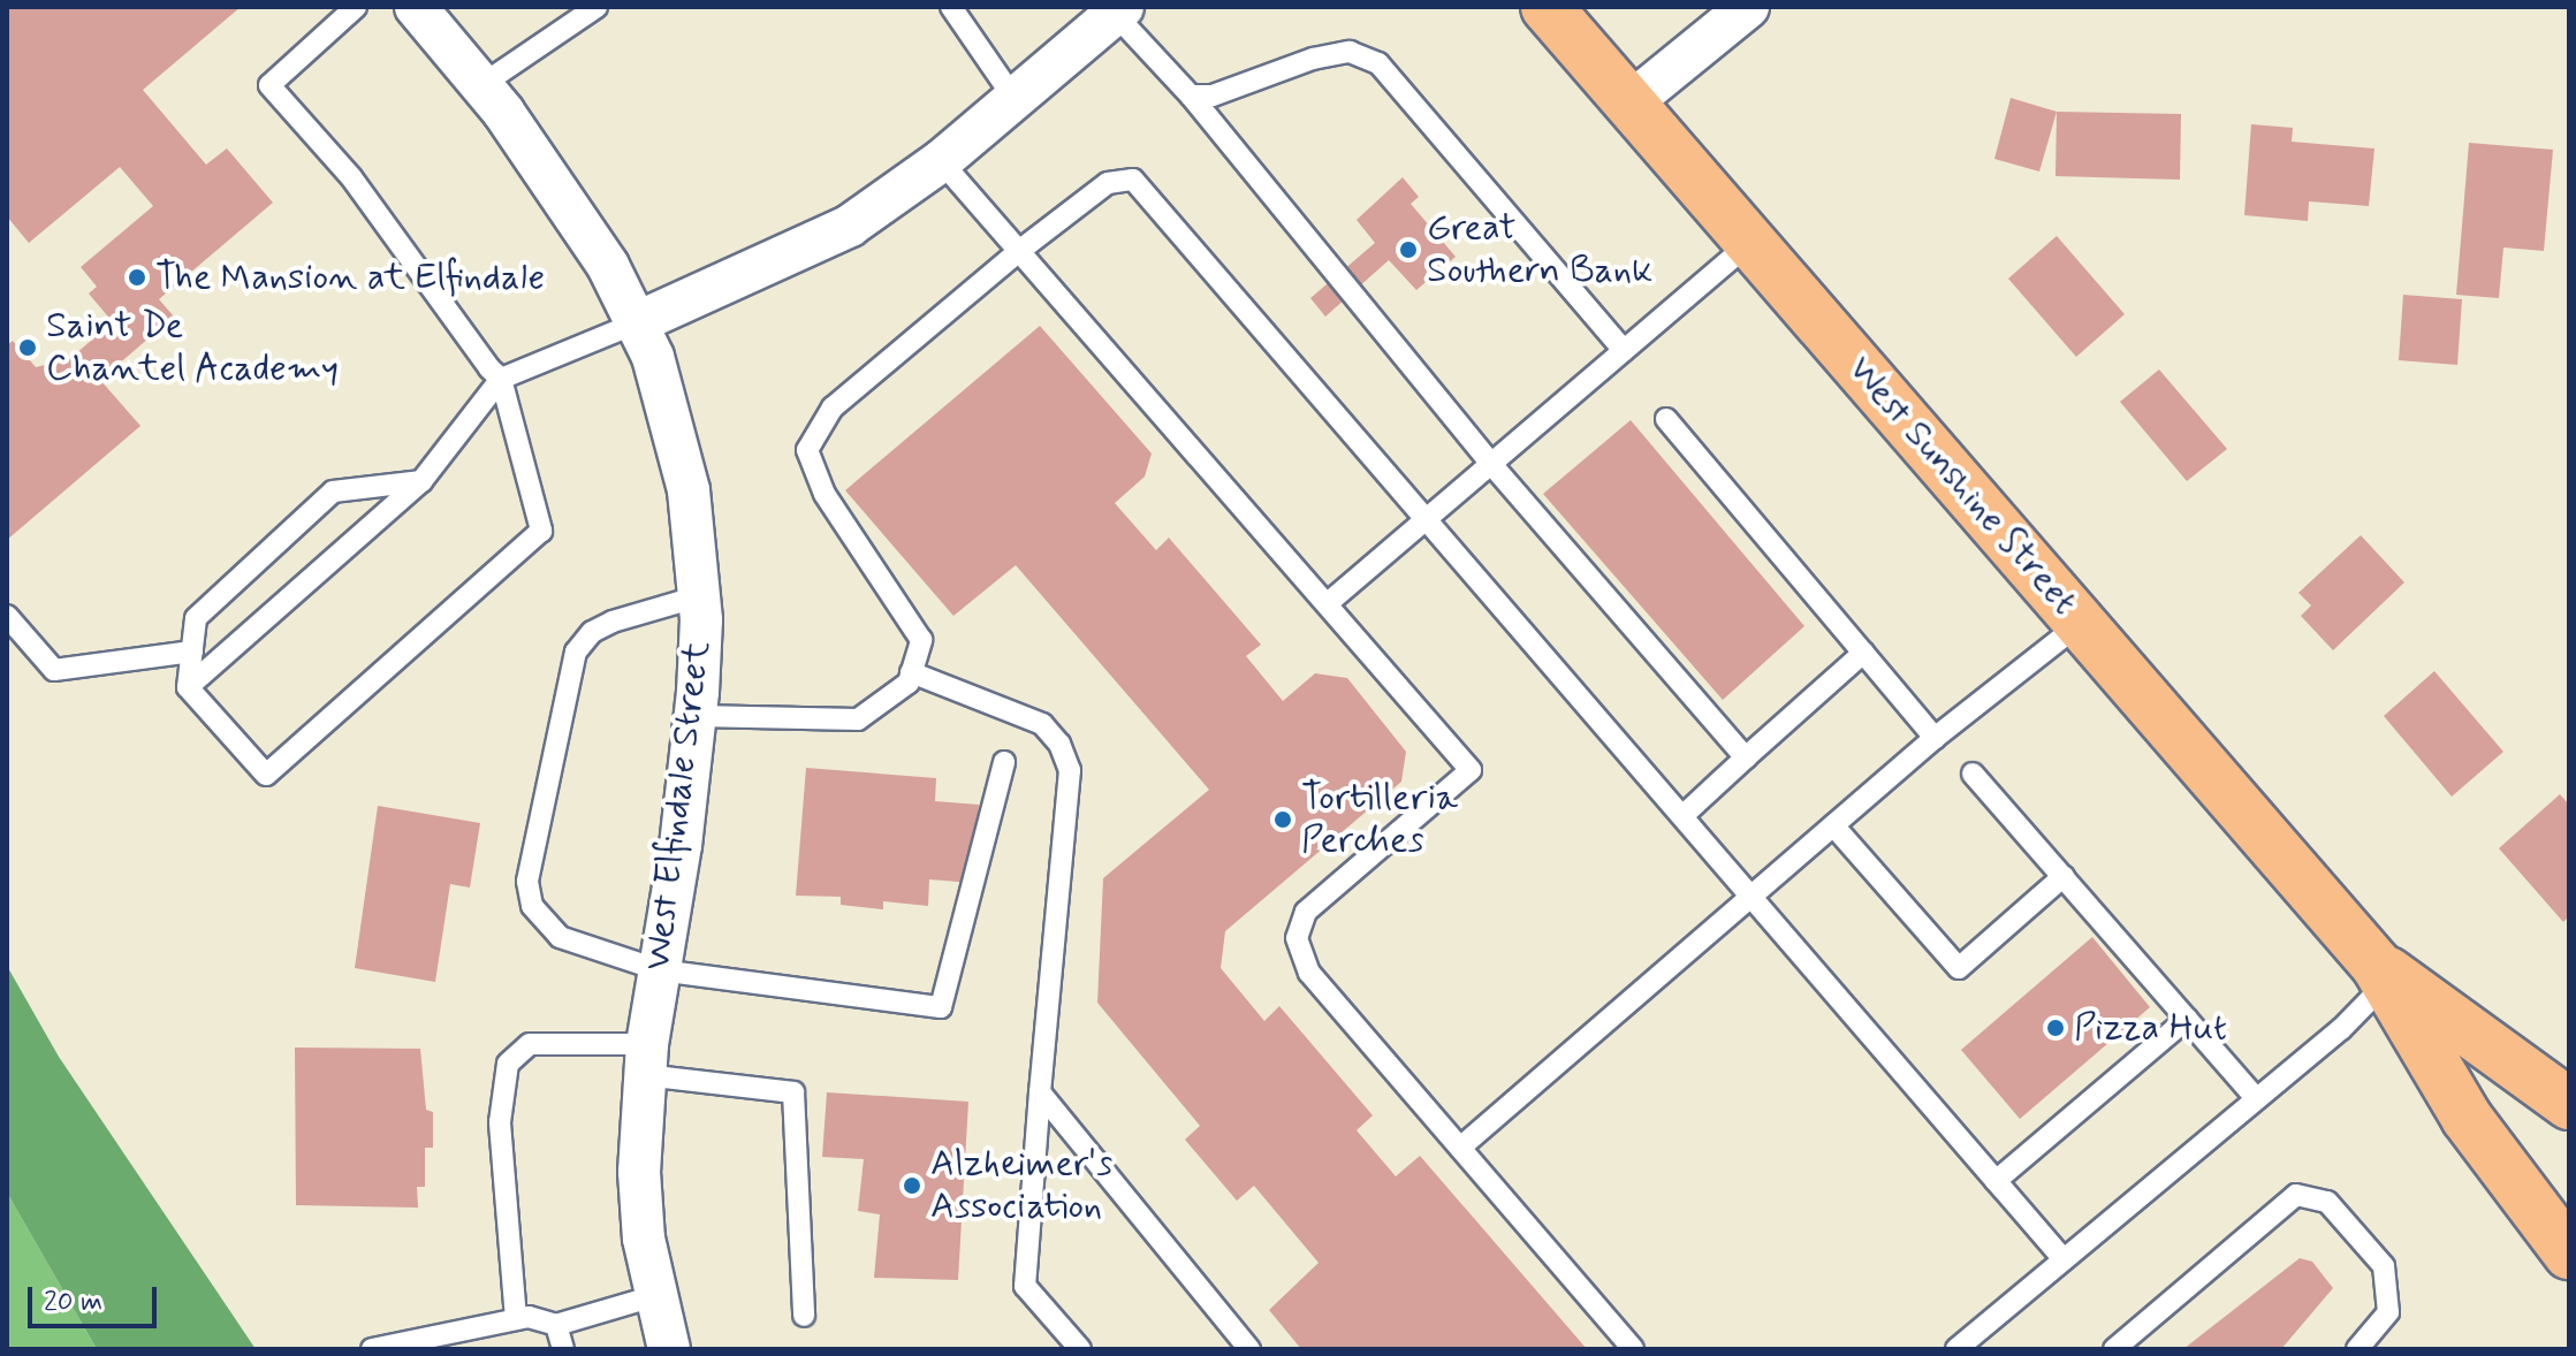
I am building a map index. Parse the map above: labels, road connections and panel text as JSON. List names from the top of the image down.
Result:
{
  "streets": {
    "main road": ["West Sunshine Street"],
    "street": ["West Elfindale Street"]
  },
  "places": [
    "Great Southern Bank",
    "The Mansion at Elfindale",
    "Saint De Chantel Academy",
    "Tortilleria Perches",
    "Pizza Hut",
    "Alzheimer's Association"
  ],
  "scale_bar": "20 m"
}
